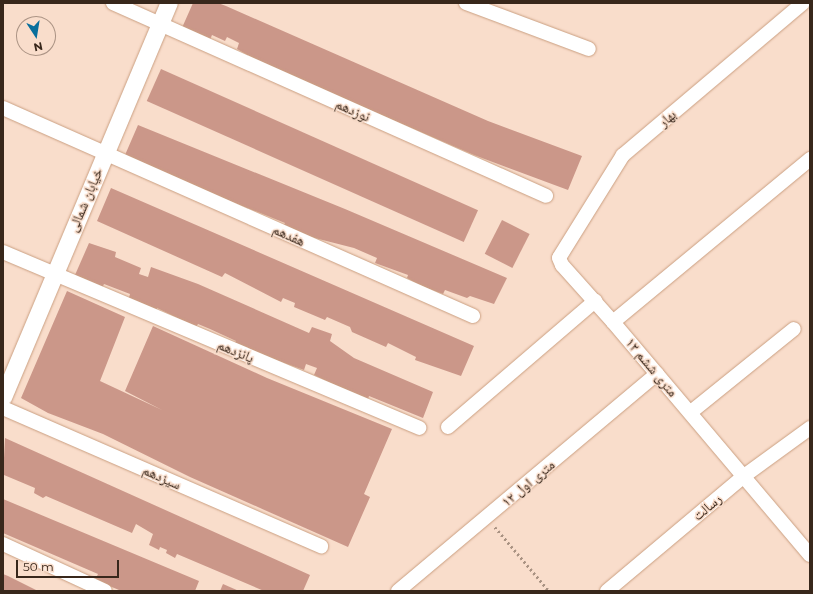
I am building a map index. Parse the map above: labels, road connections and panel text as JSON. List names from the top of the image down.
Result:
{
  "streets": {
    "main road": ["خیابان شمالی"],
    "street": [
      "نوزدهم",
      "بهار",
      "هفدهم",
      "پانزدهم",
      "۱۲ متری ششم",
      "سیزدهم",
      "۱۲ متری اول",
      "رسالت"
    ]
  },
  "crossings": [
    ["نوزدهم", "خیابان شمالی"],
    ["بهار", "۱۲ متری ششم"],
    ["خیابان شمالی", "هفدهم"],
    ["خیابان شمالی", "پانزدهم"],
    ["۱۲ متری ششم", "۱۲ متری اول"],
    ["۱۲ متری ششم", "رسالت"]
  ],
  "scale_bar": "50 m",
  "north": "bottom"
}
